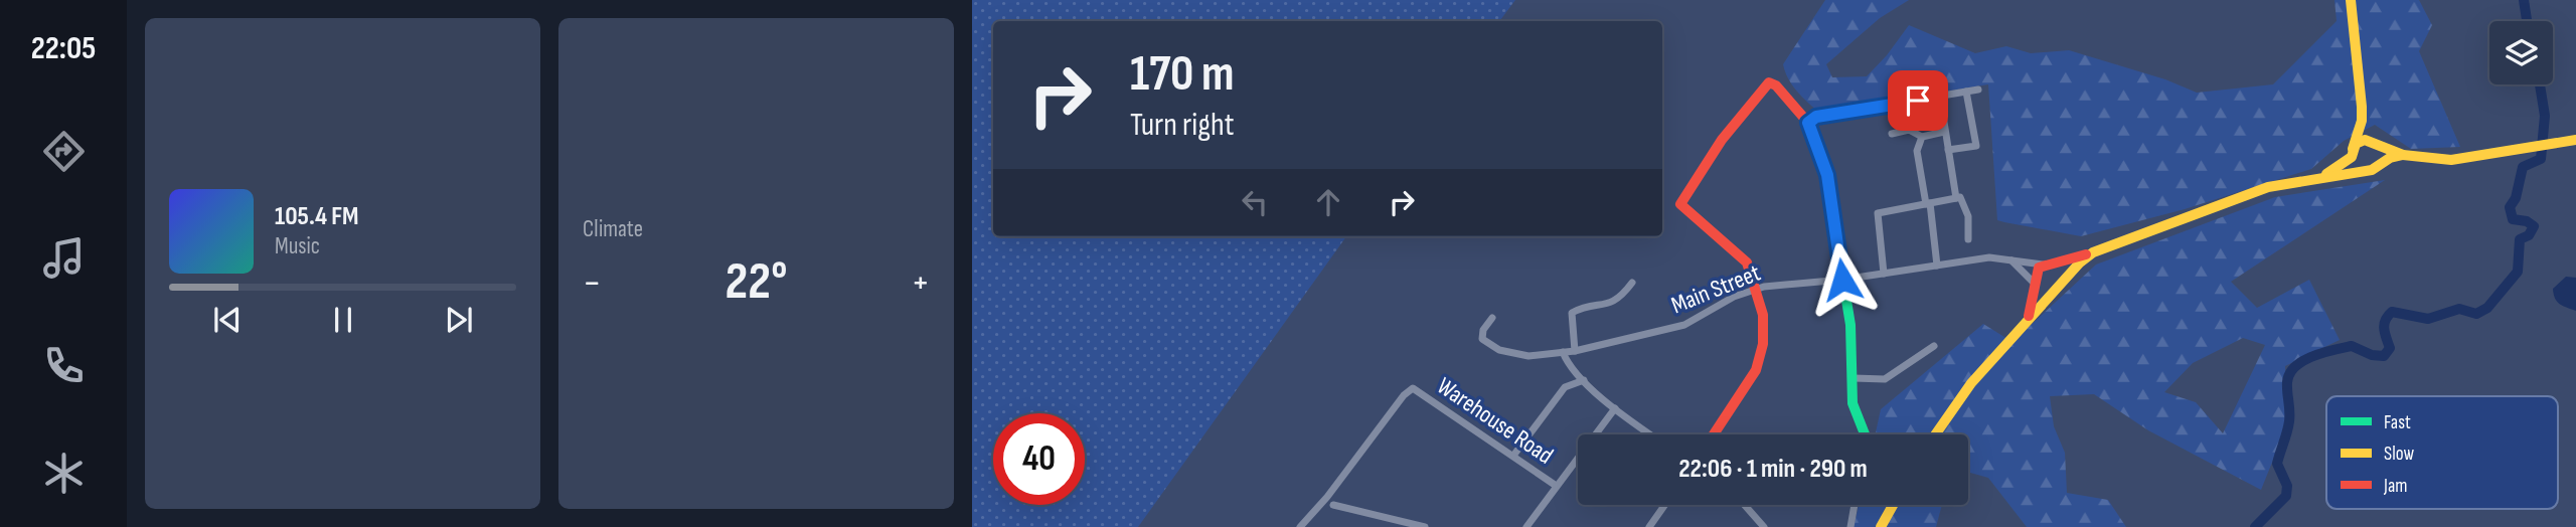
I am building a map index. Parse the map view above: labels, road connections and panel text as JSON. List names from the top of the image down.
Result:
{
  "streets": {
    "street": ["Main Street", "Warehouse Road"]
  },
  "legend": ["Fast", "Slow", "Jam"],
  "page": {
    "tabs": "22:05",
    "tile": "Climate",
    "turn": ["170 m", "Turn right"],
    "song": ["105.4 FM", "Music"],
    "heat": ["−", "22°", "+"],
    "limit": "40",
    "trip": "22:06 · 1 min · 290 m"
  }
}
